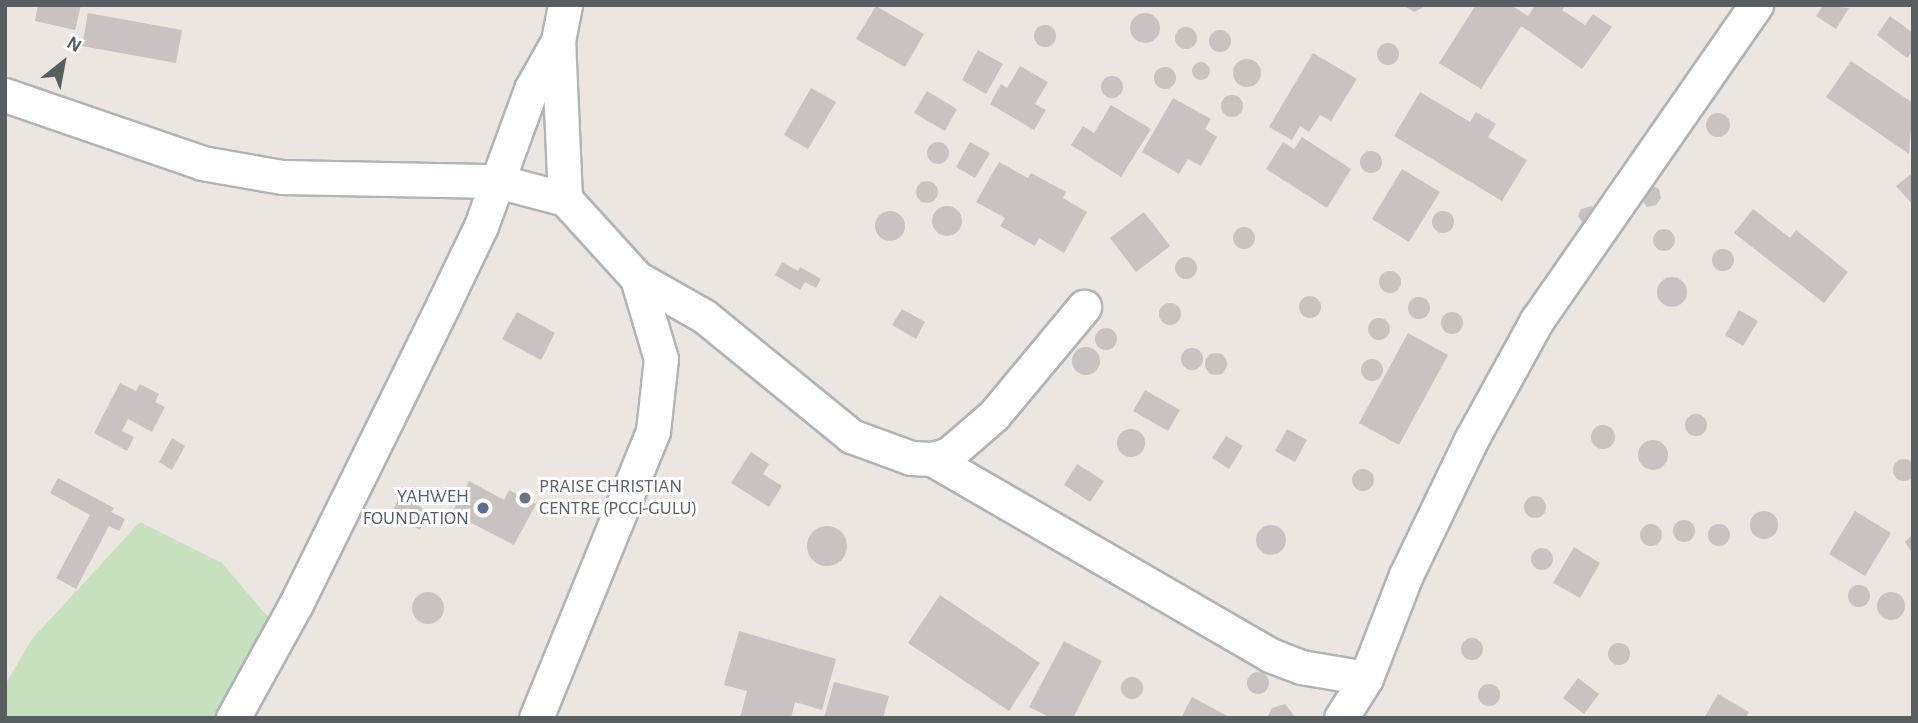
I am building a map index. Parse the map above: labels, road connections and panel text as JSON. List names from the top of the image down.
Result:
{
  "places": ["PRAISE CHRISTIAN CENTRE (PCCI-GULU)", "YAHWEH FOUNDATION"],
  "north": "top right"
}
